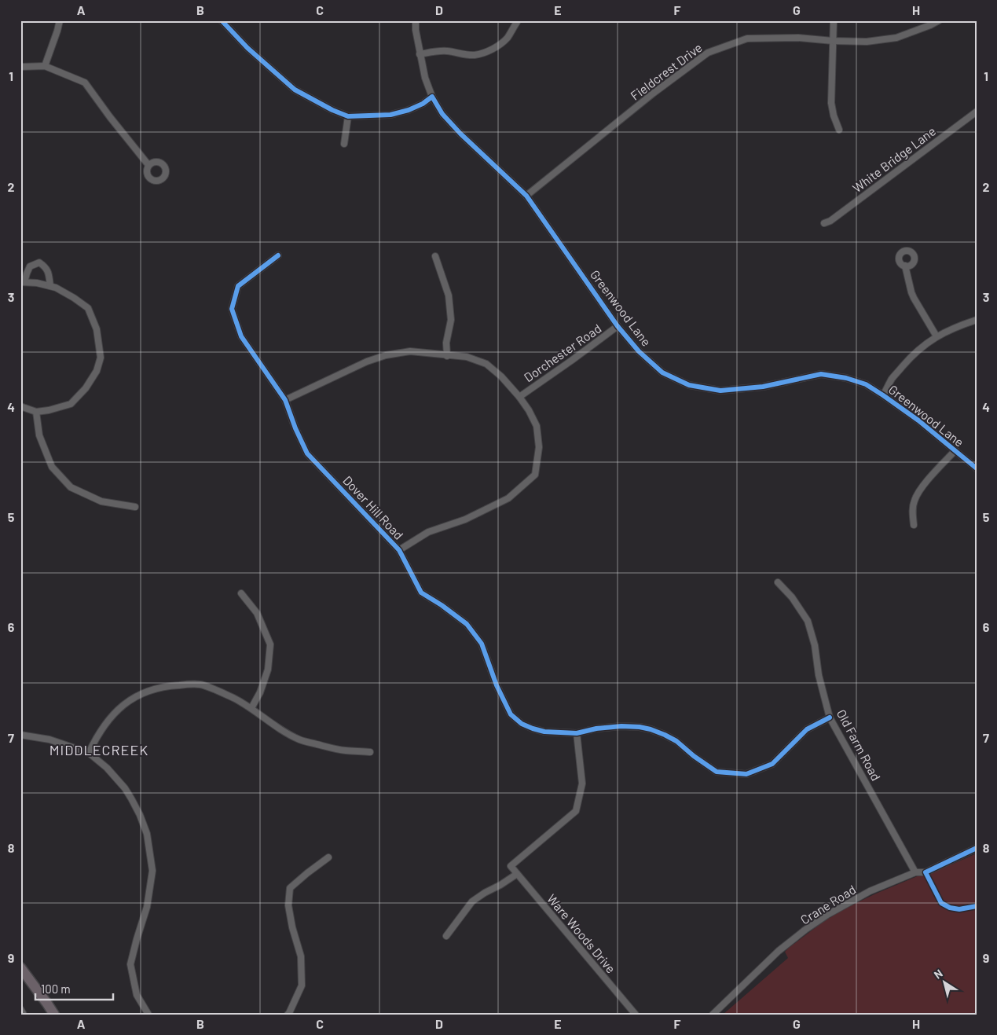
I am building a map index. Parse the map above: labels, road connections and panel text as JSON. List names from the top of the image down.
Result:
{
  "streets": {
    "street": [
      "Fieldcrest Drive",
      "White Bridge Lane",
      "Greenwood Lane",
      "Dorchester Road",
      "Dover Hill Road",
      "Old Farm Road",
      "Crane Road",
      "Ware Woods Drive"
    ]
  },
  "crossings": [
    ["Fieldcrest Drive", "Greenwood Lane"],
    ["Greenwood Lane", "Dorchester Road"],
    ["Dover Hill Road", "Old Farm Road"],
    ["Dover Hill Road", "Ware Woods Drive"],
    ["Old Farm Road", "Crane Road"]
  ],
  "districts": ["MIDDLECREEK"],
  "scale_bar": "100 m",
  "north": "top left",
  "grid": {
    "columns": [
      "A",
      "B",
      "C",
      "D",
      "E",
      "F",
      "G",
      "H"
    ],
    "rows": [
      "1",
      "2",
      "3",
      "4",
      "5",
      "6",
      "7",
      "8",
      "9"
    ]
  }
}
